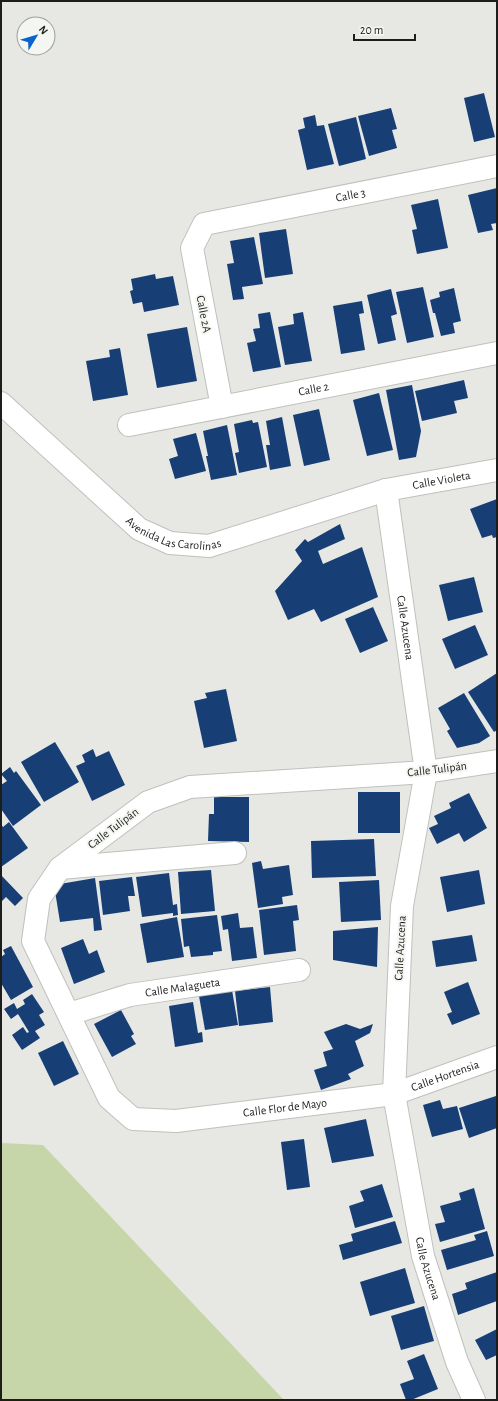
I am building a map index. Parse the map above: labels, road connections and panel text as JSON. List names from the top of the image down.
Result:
{
  "streets": {
    "street": [
      "Calle 3",
      "Calle 2A",
      "Calle 2",
      "Calle Violeta",
      "Avenida Las Carolinas",
      "Calle Azucena",
      "Calle Tulipán",
      "Calle Malagueta",
      "Calle Hortensia",
      "Calle Flor de Mayo"
    ]
  },
  "crossings": [
    ["Calle 3", "Calle 2A"],
    ["Calle 2A", "Calle 2"],
    ["Calle Violeta", "Avenida Las Carolinas"],
    ["Calle Violeta", "Calle Azucena"],
    ["Avenida Las Carolinas", "Calle Azucena"],
    ["Calle Azucena", "Calle Tulipán"],
    ["Calle Azucena", "Calle Hortensia"],
    ["Calle Azucena", "Calle Flor de Mayo"],
    ["Calle Tulipán", "Calle Malagueta"],
    ["Calle Tulipán", "Calle Flor de Mayo"],
    ["Calle Hortensia", "Calle Flor de Mayo"]
  ],
  "scale_bar": "20 m",
  "north": "top right"
}
